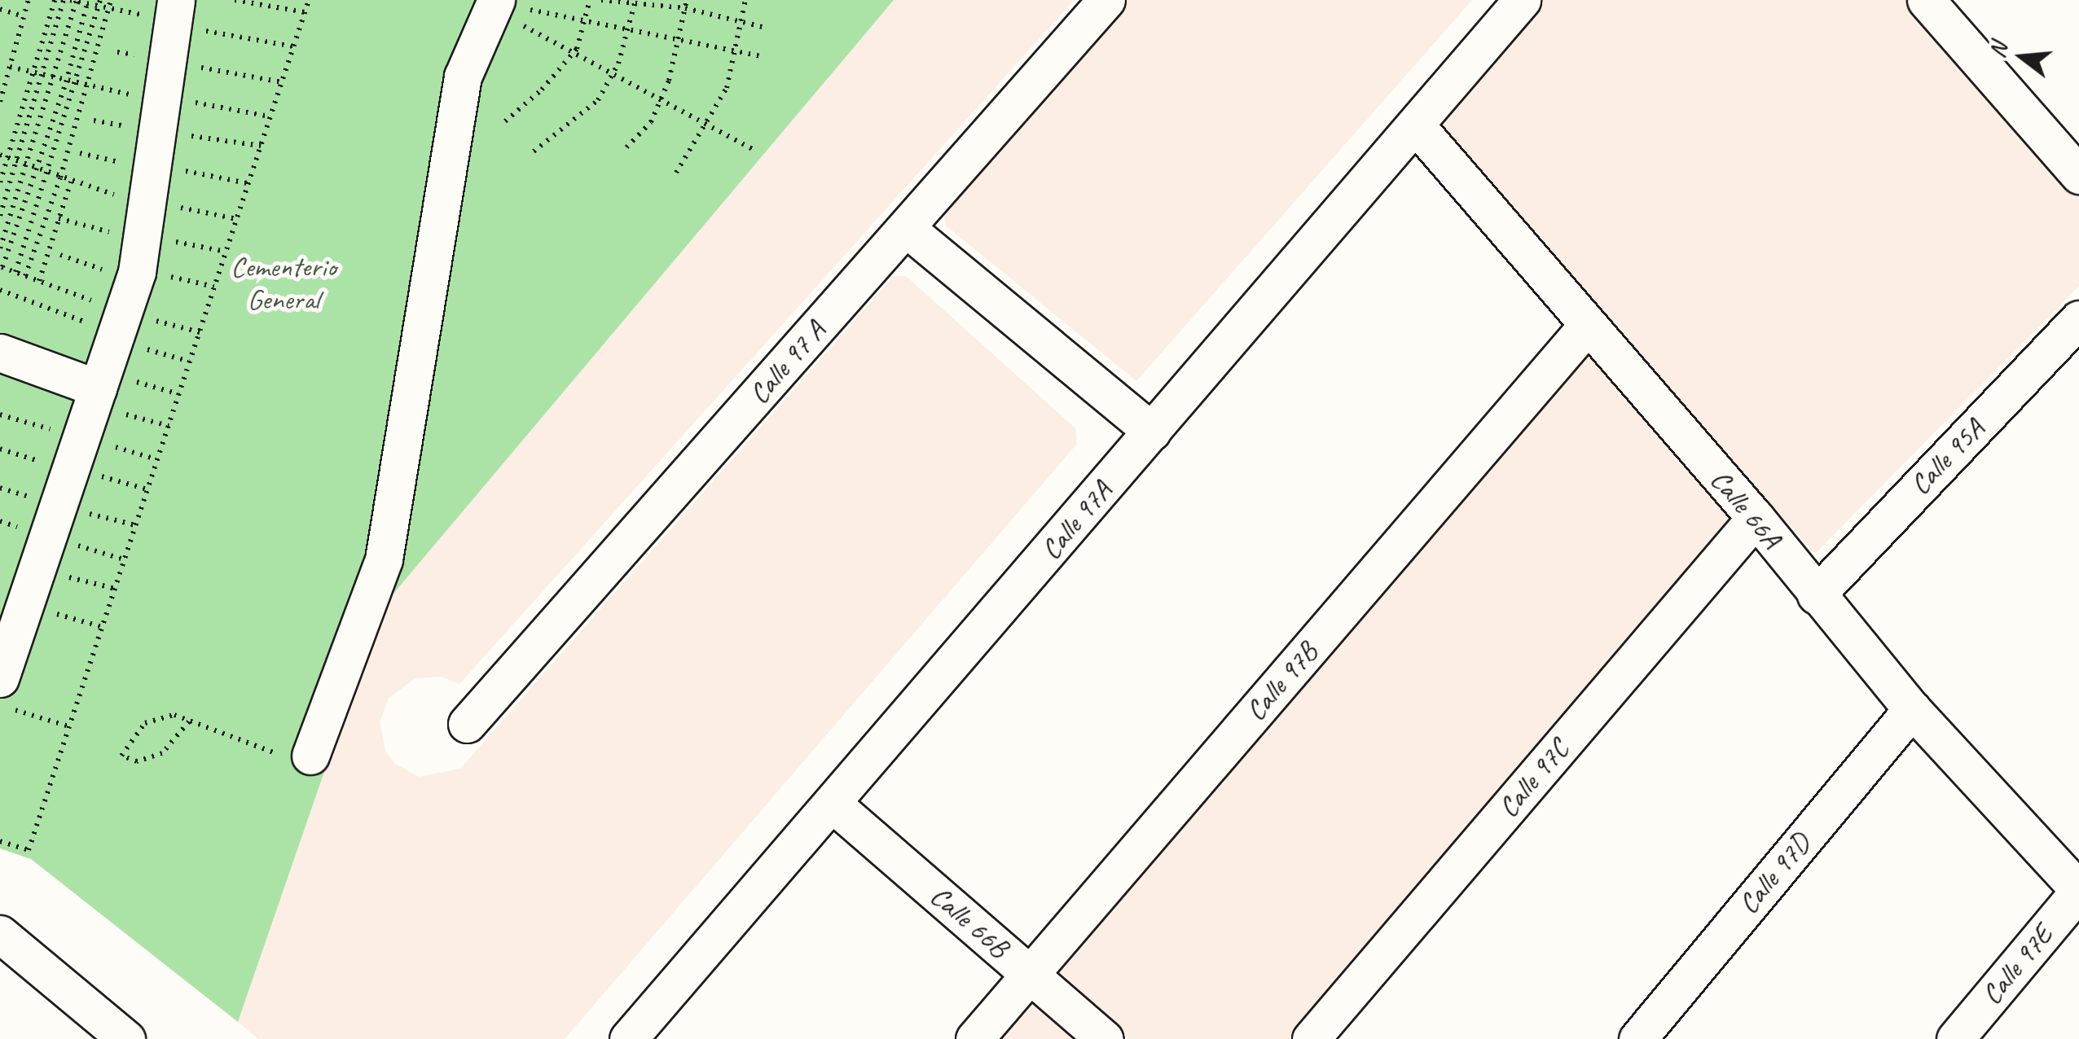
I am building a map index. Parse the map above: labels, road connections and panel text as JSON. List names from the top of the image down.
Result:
{
  "streets": {
    "street": [
      "Calle 97 A",
      "Calle 95A",
      "Calle 66A",
      "Calle 97A",
      "Calle 97B",
      "Calle 97C",
      "Calle 97D",
      "Calle 66B",
      "Calle 97E"
    ]
  },
  "crossings": [
    ["Calle 95A", "Calle 66A"],
    ["Calle 66A", "Calle 97A"],
    ["Calle 66A", "Calle 97B"],
    ["Calle 66A", "Calle 97C"],
    ["Calle 66A", "Calle 97D"],
    ["Calle 66A", "Calle 97E"],
    ["Calle 97A", "Calle 66B"],
    ["Calle 97B", "Calle 66B"]
  ],
  "parks": ["Cementerio General"],
  "north": "left"
}
